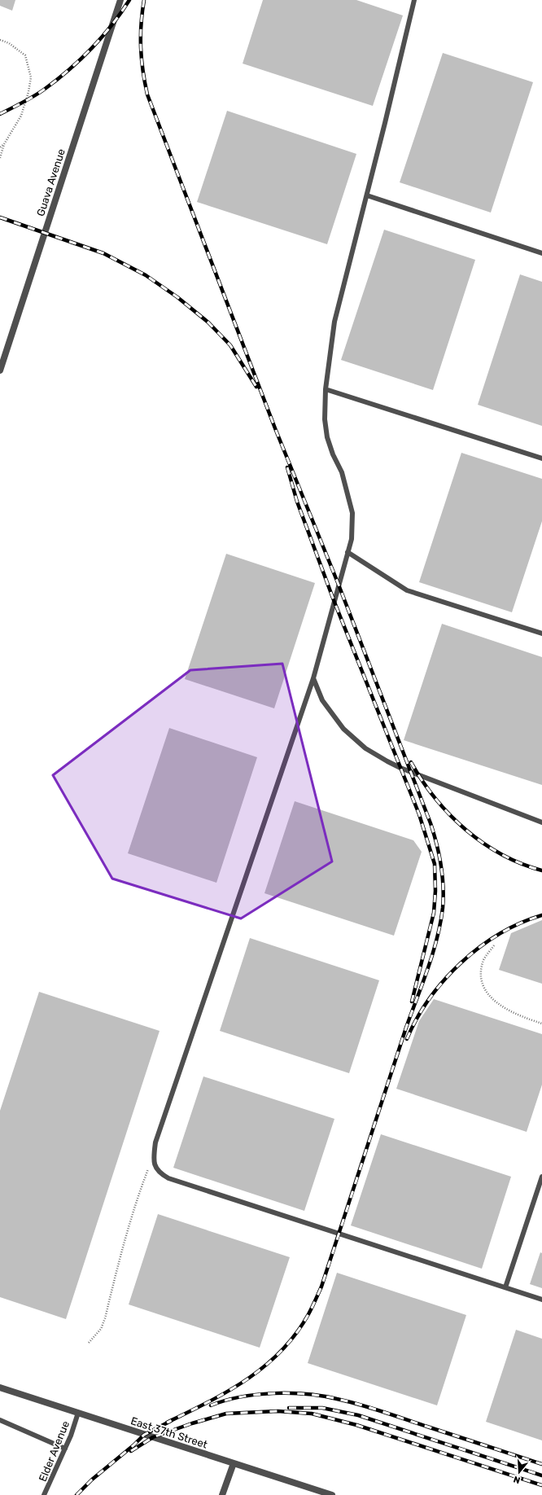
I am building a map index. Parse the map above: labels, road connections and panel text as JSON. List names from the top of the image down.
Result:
{
  "streets": {
    "street": ["Guava Avenue", "East 37th Street"],
    "lane": ["Elder Avenue"]
  },
  "crossings": [
    ["East 37th Street", "Elder Avenue"]
  ],
  "north": "bottom"
}
